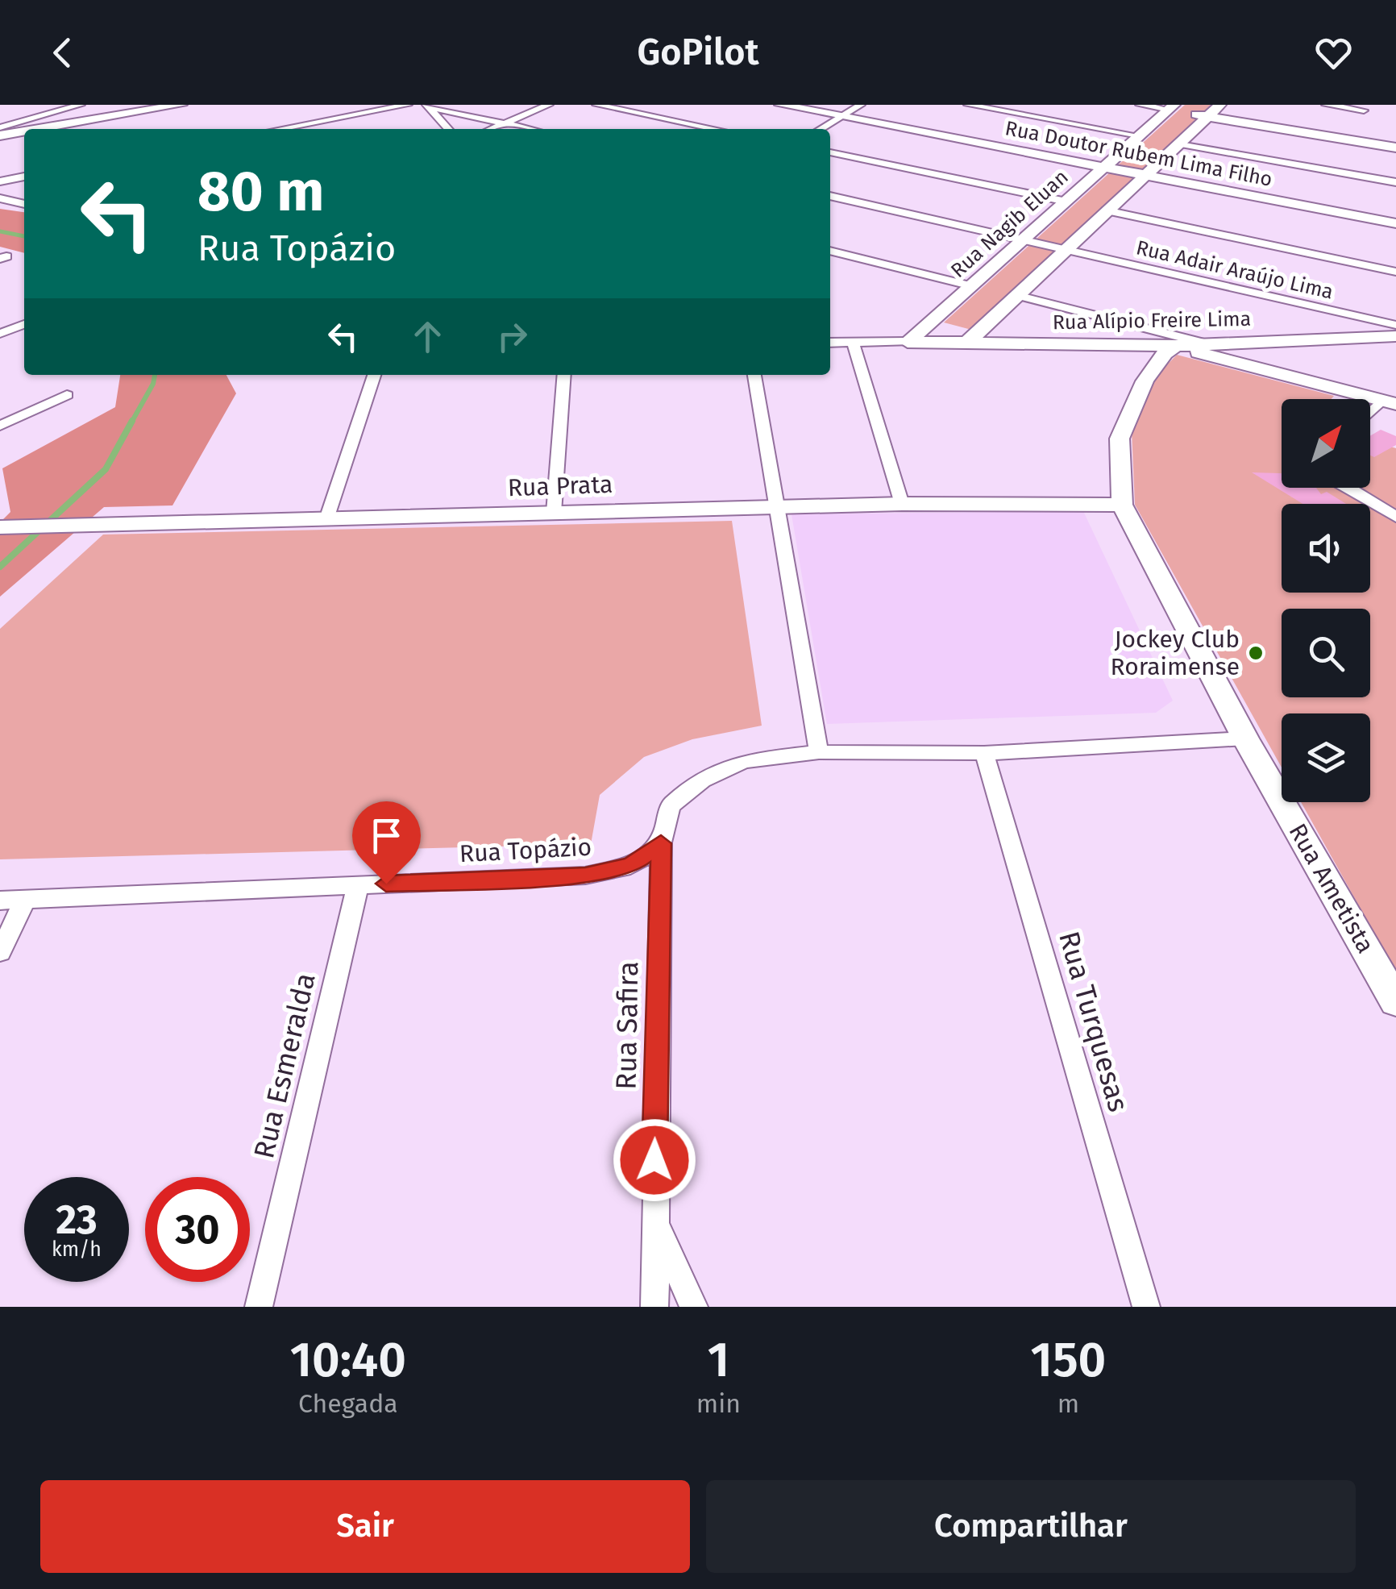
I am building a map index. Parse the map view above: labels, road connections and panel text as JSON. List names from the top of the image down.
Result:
{
  "streets": {
    "street": [
      "Rua Doutor Rubem Lima Filho",
      "Rua Nagib Eluan",
      "Rua Adair Araújo Lima",
      "Rua Alípio Freire Lima",
      "Rua Prata",
      "Rua Topázio",
      "Rua Ametista",
      "Rua Turquesas",
      "Rua Safira",
      "Rua Esmeralda"
    ]
  },
  "crossings": [
    ["Rua Doutor Rubem Lima Filho", "Rua Nagib Eluan"],
    ["Rua Nagib Eluan", "Rua Adair Araújo Lima"],
    ["Rua Nagib Eluan", "Rua Alípio Freire Lima"],
    ["Rua Alípio Freire Lima", "Rua Ametista"],
    ["Rua Prata", "Rua Ametista"],
    ["Rua Topázio", "Rua Safira"],
    ["Rua Topázio", "Rua Esmeralda"]
  ],
  "places": ["Jockey Club Roraimense"],
  "north": "top right",
  "page": {
    "header": "GoPilot",
    "turn": ["80 m", "Rua Topázio"],
    "speed": "23 km/h",
    "limit": "30",
    "eta": [
      "10:40",
      "Chegada",
      "1",
      "min",
      "150",
      "m"
    ],
    "buttons": ["Sair", "Compartilhar"]
  }
}
